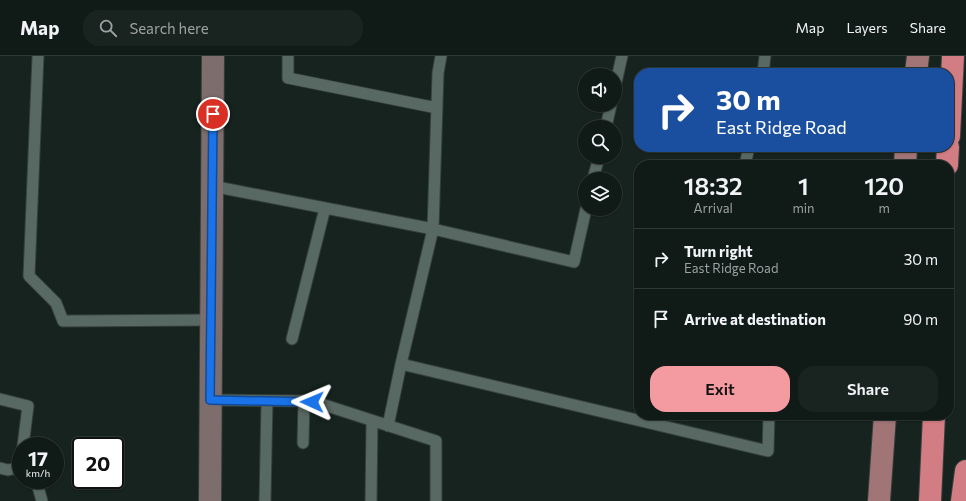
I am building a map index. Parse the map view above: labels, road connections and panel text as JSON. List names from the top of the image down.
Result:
{
  "page": {
    "header": "Map",
    "search": "Search here",
    "nav": ["Map", "Layers", "Share"],
    "turn": ["30 m", "East Ridge Road"],
    "eta": [
      "18:32",
      "Arrival",
      "1",
      "min",
      "120",
      "m"
    ],
    "list": [
      {
        "name": "Turn right",
        "note": "East Ridge Road",
        "value": "30 m"
      },
      {
        "name": "Arrive at destination",
        "value": "90 m"
      }
    ],
    "buttons": ["Exit", "Share"],
    "speed": "17 km/h",
    "limit": "20"
  }
}
